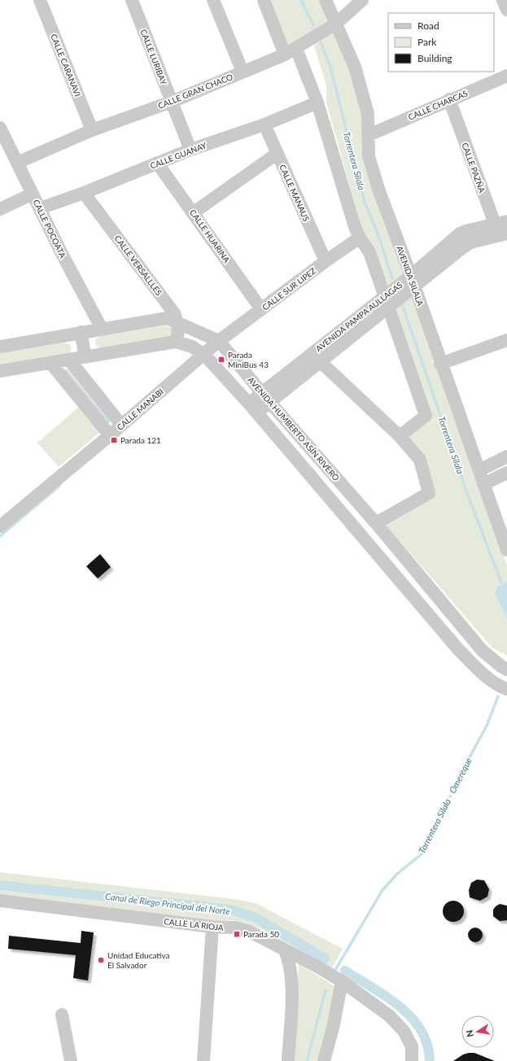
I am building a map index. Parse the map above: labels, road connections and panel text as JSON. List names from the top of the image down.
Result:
{
  "streets": {
    "street": [
      "CALLE LURIBAY",
      "CALLE CARANAVI",
      "CALLE GRAN CHACO",
      "CALLE CHARCAS",
      "CALLE GUANAY",
      "CALLE PAZÑA",
      "CALLE MANAUS",
      "CALLE POCOATA",
      "CALLE HUARINA",
      "CALLE VERSALLLES",
      "AVENIDA SILALA",
      "CALLE SUR LIPEZ",
      "AVENIDA PAMPA AULLAGAS",
      "CALLE MANABI",
      "AVENIDA HUMBERTO ASÍN RIVERO",
      "CALLE LA RIOJA"
    ]
  },
  "crossings": [
    ["CALLE LURIBAY", "CALLE GRAN CHACO"],
    ["CALLE LURIBAY", "CALLE GUANAY"],
    ["CALLE CARANAVI", "CALLE GRAN CHACO"],
    ["CALLE GRAN CHACO", "CALLE POCOATA"],
    ["CALLE GRAN CHACO", "AVENIDA SILALA"],
    ["CALLE CHARCAS", "CALLE PAZÑA"],
    ["CALLE CHARCAS", "AVENIDA SILALA"],
    ["CALLE GUANAY", "CALLE MANAUS"],
    ["CALLE GUANAY", "CALLE POCOATA"],
    ["CALLE GUANAY", "CALLE HUARINA"],
    ["CALLE GUANAY", "CALLE VERSALLLES"],
    ["CALLE PAZÑA", "AVENIDA PAMPA AULLAGAS"],
    ["CALLE MANAUS", "CALLE SUR LIPEZ"],
    ["CALLE POCOATA", "AVENIDA HUMBERTO ASÍN RIVERO"],
    ["CALLE HUARINA", "CALLE SUR LIPEZ"],
    ["CALLE VERSALLLES", "AVENIDA HUMBERTO ASÍN RIVERO"],
    ["AVENIDA SILALA", "AVENIDA PAMPA AULLAGAS"],
    ["CALLE SUR LIPEZ", "CALLE MANABI"],
    ["CALLE SUR LIPEZ", "AVENIDA HUMBERTO ASÍN RIVERO"],
    ["AVENIDA PAMPA AULLAGAS", "AVENIDA HUMBERTO ASÍN RIVERO"],
    ["CALLE MANABI", "AVENIDA HUMBERTO ASÍN RIVERO"]
  ],
  "water": ["Torrentera Silala", "Torrentera Silala - Omereque", "Canal de Riego Principal del Norte"],
  "places": {
    "transit": ["Parada MiniBus 43", "Parada 121", "Parada 50"],
    "other": ["Unidad Educativa El Salvador"]
  },
  "legend": ["Road", "Park", "Building"],
  "north": "left"
}
